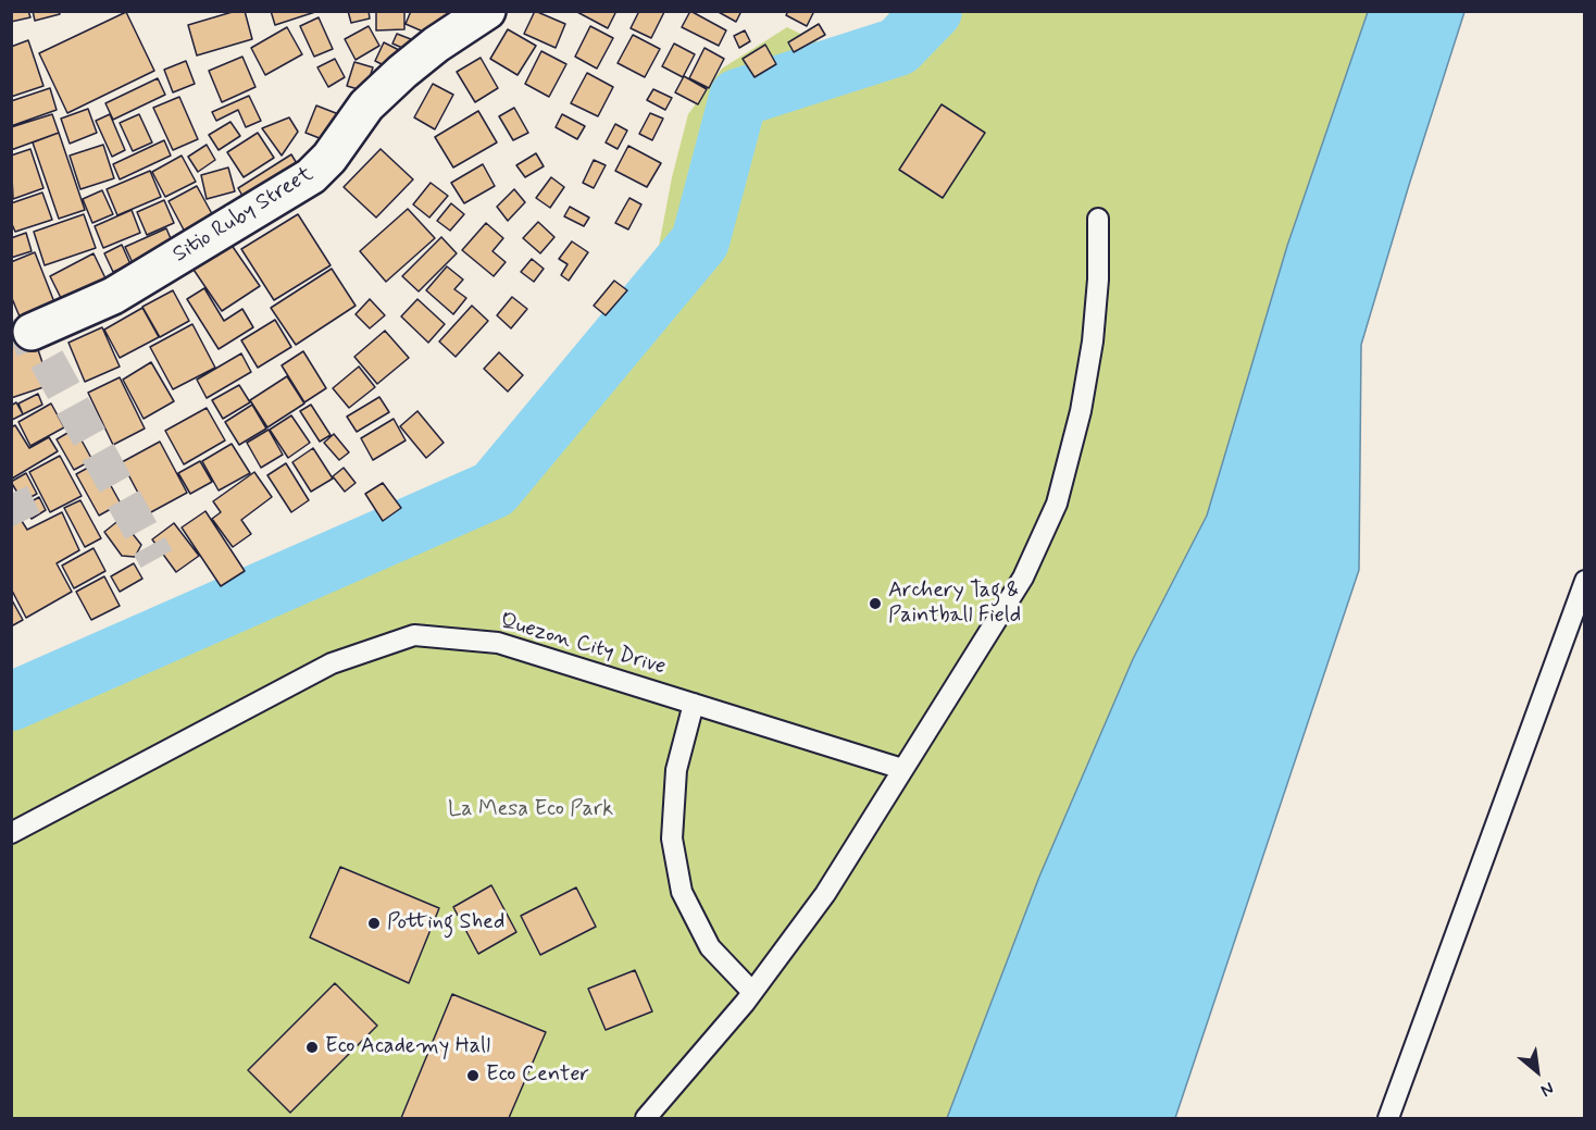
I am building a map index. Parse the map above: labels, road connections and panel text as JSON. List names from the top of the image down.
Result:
{
  "streets": {
    "street": ["Sitio Ruby Street"],
    "lane": ["Quezon City Drive"]
  },
  "parks": ["La Mesa Eco Park"],
  "places": [
    "Archery Tag & Paintball Field",
    "Potting Shed",
    "Eco Academy Hall",
    "Eco Center"
  ],
  "north": "bottom right"
}
